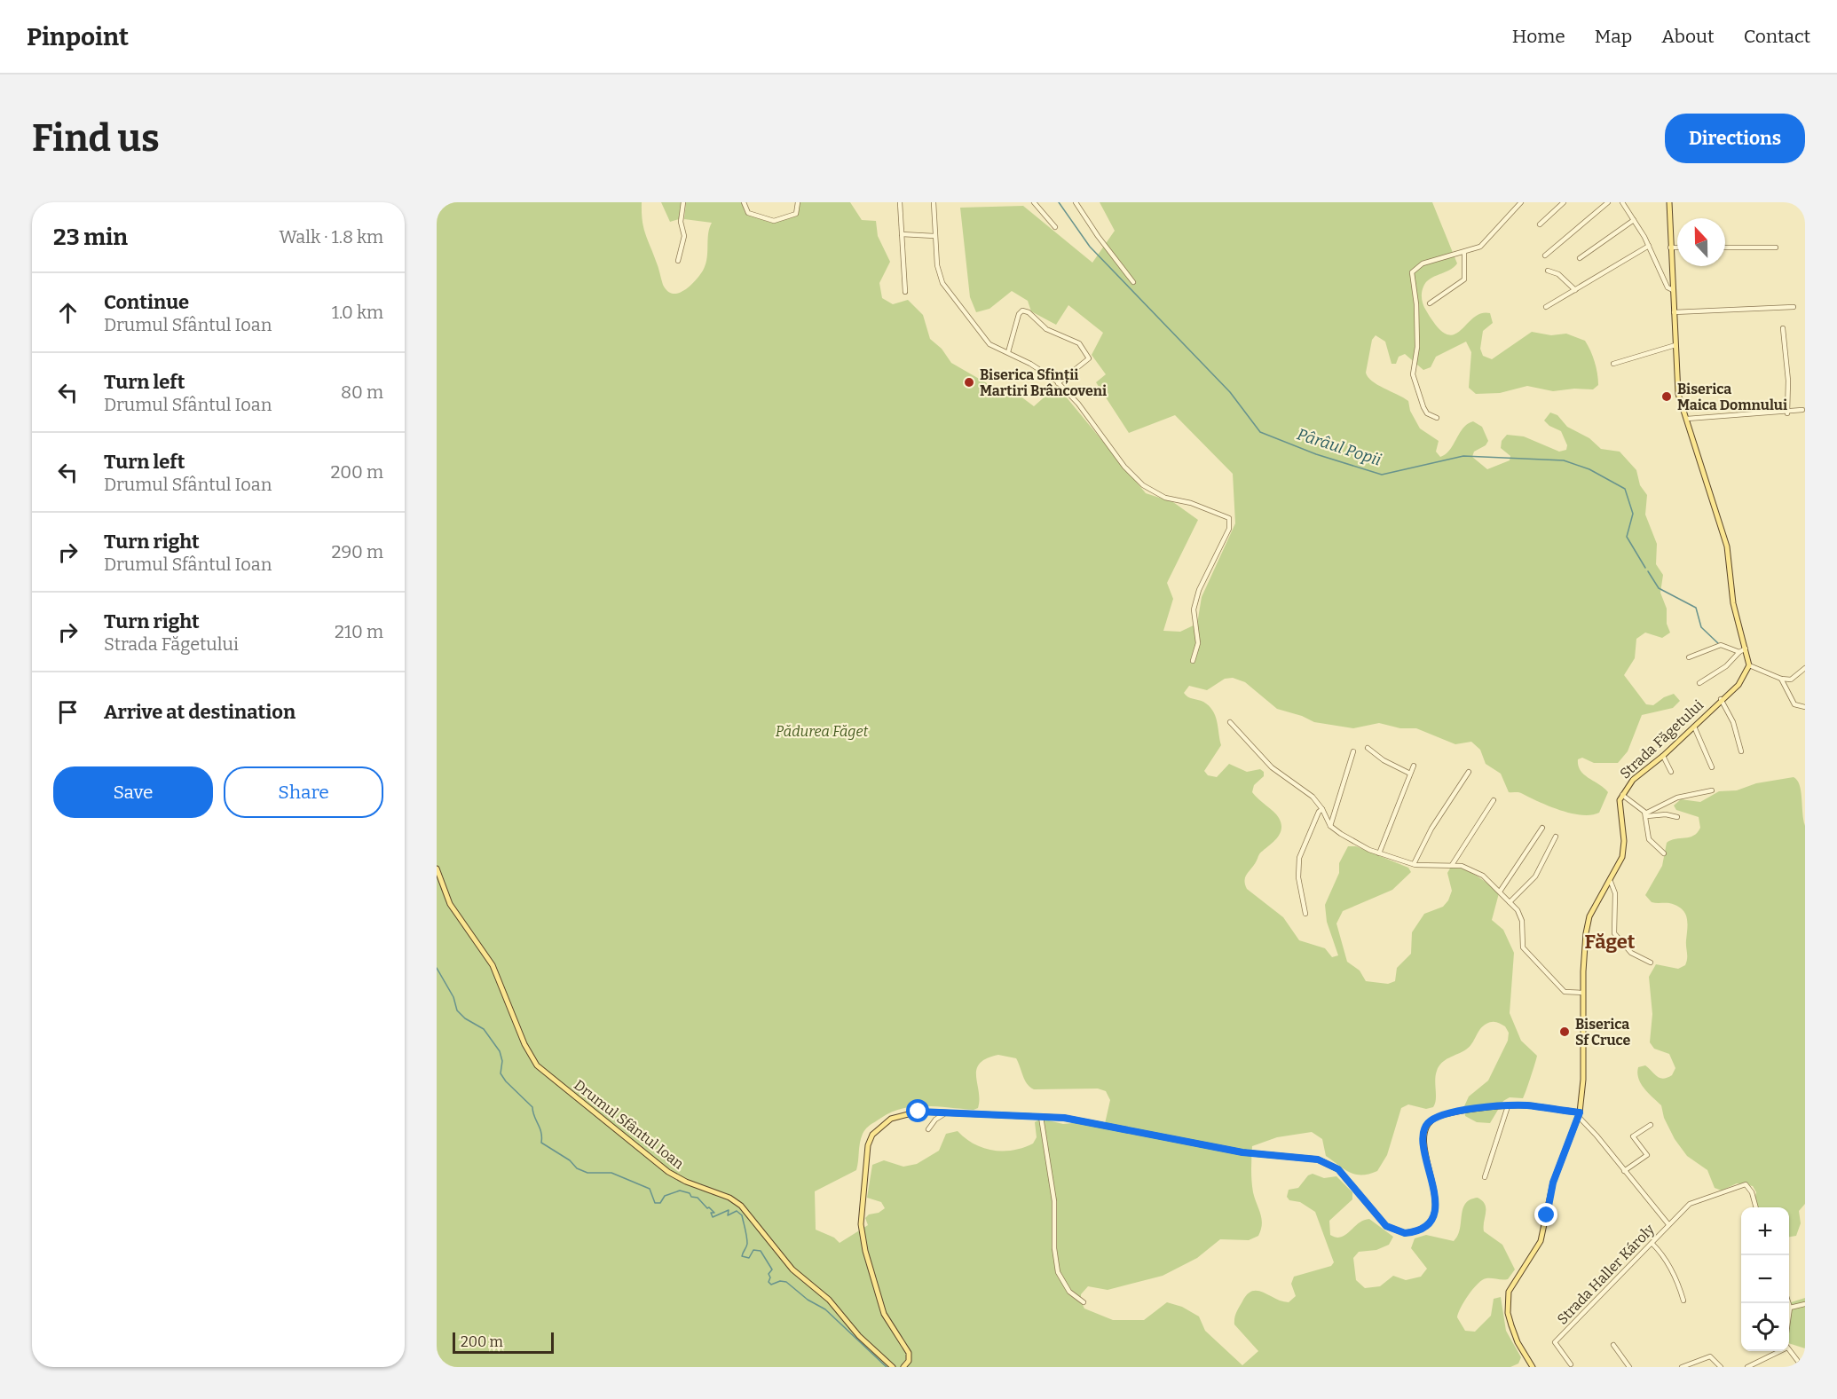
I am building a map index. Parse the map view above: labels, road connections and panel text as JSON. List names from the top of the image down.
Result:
{
  "streets": {
    "main road": ["Strada Făgetului", "Drumul Sfântul Ioan"],
    "street": ["Strada Haller Károly"]
  },
  "districts": ["Făget"],
  "water": ["Pârâul Popii"],
  "parks": ["Pădurea Făget"],
  "places": ["Biserica Sfinții Martiri Brâncoveni", "Biserica Maica Domnului", "Biserica Sf Cruce"],
  "scale_bar": "200 m",
  "north": "top",
  "page": {
    "header": "Pinpoint",
    "nav": [
      "Home",
      "Map",
      "About",
      "Contact"
    ],
    "buttons": [
      "Directions",
      ["Save", "Share"]
    ],
    "title": "Find us",
    "heading": ["23 min", "Walk · 1.8 km"],
    "list": [
      ["Continue", "Drumul Sfântul Ioan", "1.0 km"],
      ["Turn left", "Drumul Sfântul Ioan", "80 m"],
      ["Turn left", "Drumul Sfântul Ioan", "200 m"],
      ["Turn right", "Drumul Sfântul Ioan", "290 m"],
      ["Turn right", "Strada Făgetului", "210 m"],
      "Arrive at destination"
    ],
    "map_buttons": ["+", "−"],
    "scale": "200 m"
  }
}
